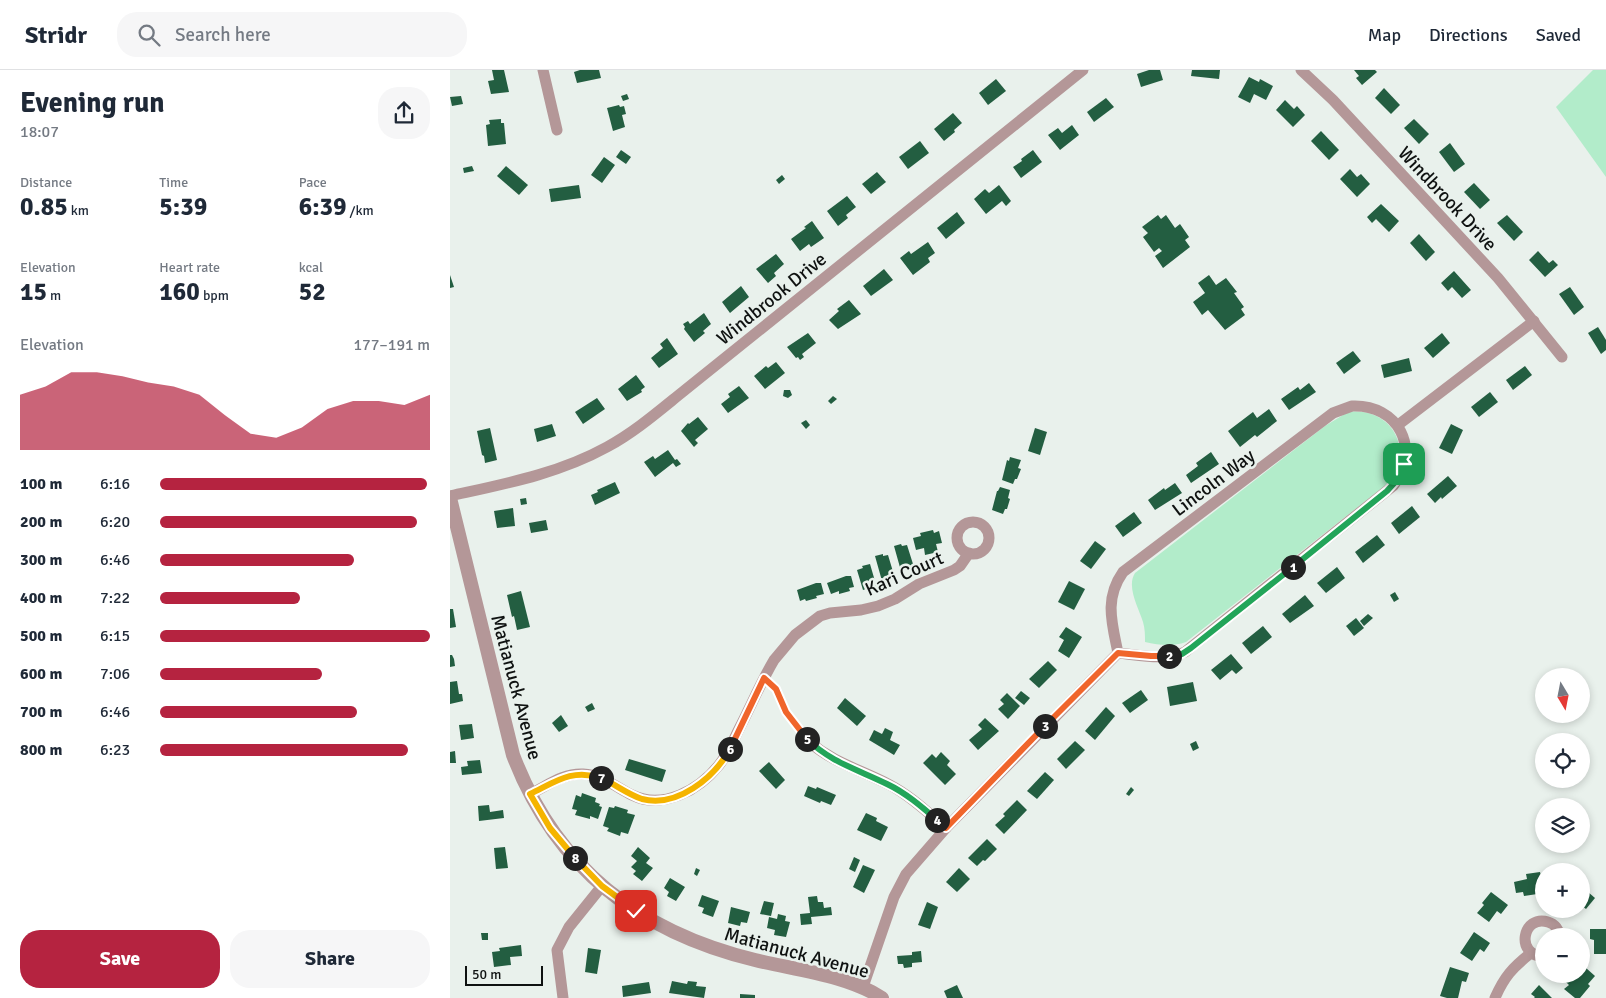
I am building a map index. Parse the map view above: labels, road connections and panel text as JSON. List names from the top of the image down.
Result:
{
  "streets": {
    "street": [
      "Windbrook Drive",
      "Lincoln Way",
      "Kari Court",
      "Matianuck Avenue"
    ]
  },
  "crossings": [
    ["Windbrook Drive", "Matianuck Avenue"],
    ["Kari Court", "Matianuck Avenue"]
  ],
  "scale_bar": "50 m",
  "north": "bottom",
  "page": {
    "header": "Stridr",
    "search": "Search here",
    "nav": ["Map", "Directions", "Saved"],
    "heading": ["Evening run", "18:07"],
    "stats": [
      ["Distance", "0.85 km"],
      ["Time", "5:39"],
      ["Pace", "6:39 /km"],
      ["Elevation", "15 m"],
      ["Heart rate", "160 bpm"],
      ["kcal", "52"]
    ],
    "chart": ["Elevation", "177–191 m"],
    "list": [
      {
        "name": "100 m",
        "note": "6:16"
      },
      {
        "name": "200 m",
        "note": "6:20"
      },
      {
        "name": "300 m",
        "note": "6:46"
      },
      {
        "name": "400 m",
        "note": "7:22"
      },
      {
        "name": "500 m",
        "note": "6:15"
      },
      {
        "name": "600 m",
        "note": "7:06"
      },
      {
        "name": "700 m",
        "note": "6:46"
      },
      {
        "name": "800 m",
        "note": "6:23"
      }
    ],
    "pins": [
      "1",
      "2",
      "3",
      "5",
      "6",
      "7",
      "4",
      "8"
    ],
    "map_buttons": ["+", "−"],
    "buttons": ["Save", "Share"],
    "scale": "50 m"
  }
}
